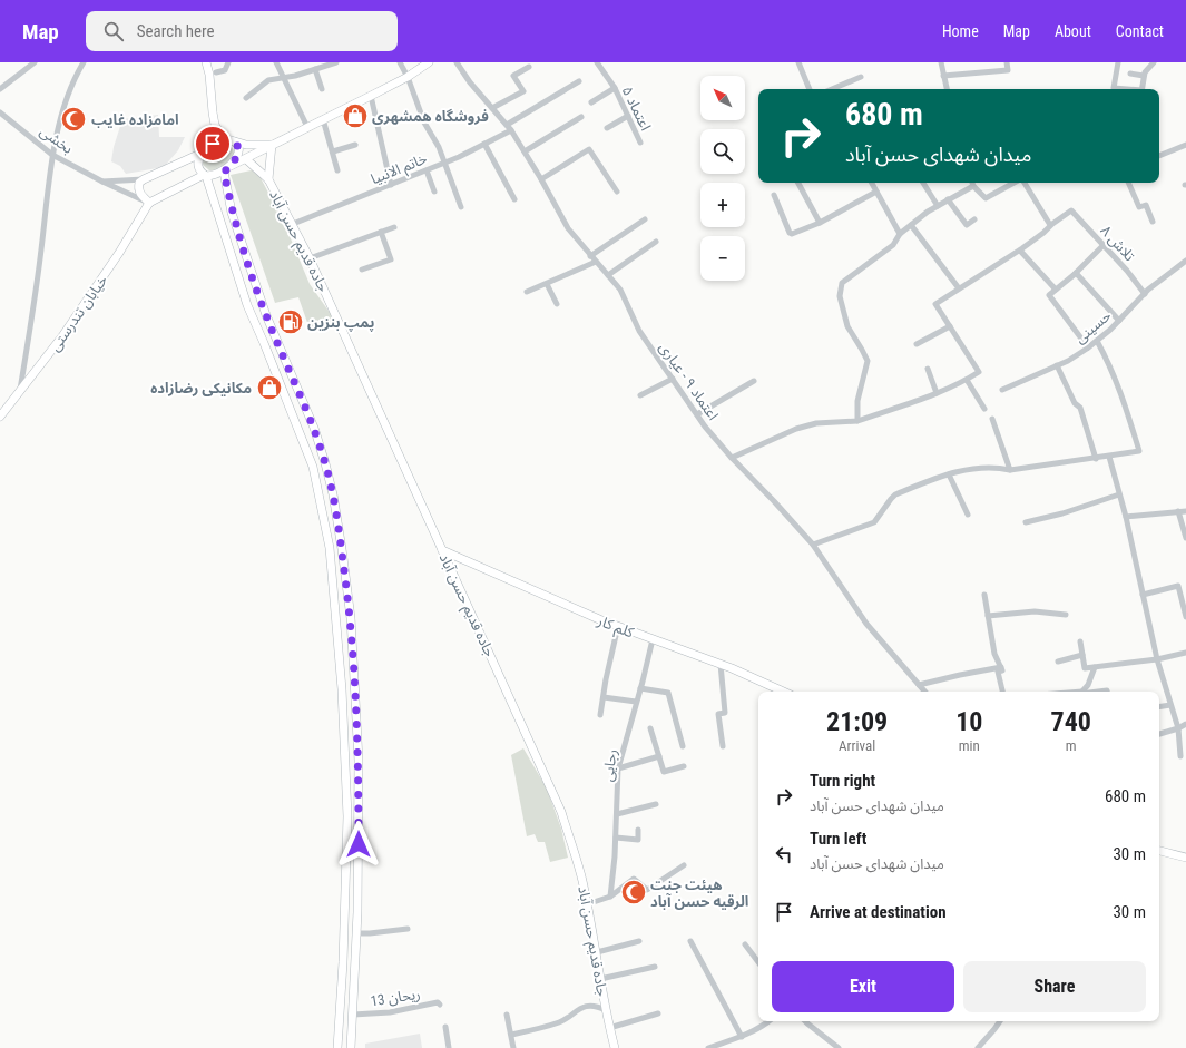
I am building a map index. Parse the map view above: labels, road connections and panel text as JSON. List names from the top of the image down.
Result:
{
  "streets": {
    "street": [
      "اعتماد ۵",
      "بخشی",
      "خاتم الانبیا",
      "جاده قدیم حسن آباد",
      "تلاش ۸",
      "خیابان تندرستی",
      "حسینی",
      "اعتماد ۹ - عیاری",
      "کلم کار",
      "رجایی",
      "ریحان 13"
    ]
  },
  "crossings": [
    ["بخشی", "خیابان تندرستی"],
    ["خاتم الانبیا", "جاده قدیم حسن آباد"],
    ["خاتم الانبیا", "اعتماد ۹ - عیاری"],
    ["جاده قدیم حسن آباد", "کلم کار"],
    ["تلاش ۸", "حسینی"],
    ["کلم کار", "رجایی"]
  ],
  "places": {
    "shop": ["فروشگاه همشهری", "مکانیکی رضازاده"],
    "mosque": ["امامزاده غایب", "هیئت جنت الرقیه حسن آباد"],
    "fuel station": ["پمپ بنزین"]
  },
  "north": "top left",
  "page": {
    "header": "Map",
    "search": "Search here",
    "nav": [
      "Home",
      "Map",
      "About",
      "Contact"
    ],
    "map_buttons": ["+", "−"],
    "turn": ["680 m", "میدان شهدای حسن آباد"],
    "eta": [
      "21:09",
      "Arrival",
      "10",
      "min",
      "740",
      "m"
    ],
    "list": [
      {
        "name": "Turn right",
        "note": "میدان شهدای حسن آباد",
        "value": "680 m"
      },
      {
        "name": "Turn left",
        "note": "میدان شهدای حسن آباد",
        "value": "30 m"
      },
      {
        "name": "Arrive at destination",
        "value": "30 m"
      }
    ],
    "buttons": ["Exit", "Share"]
  }
}
